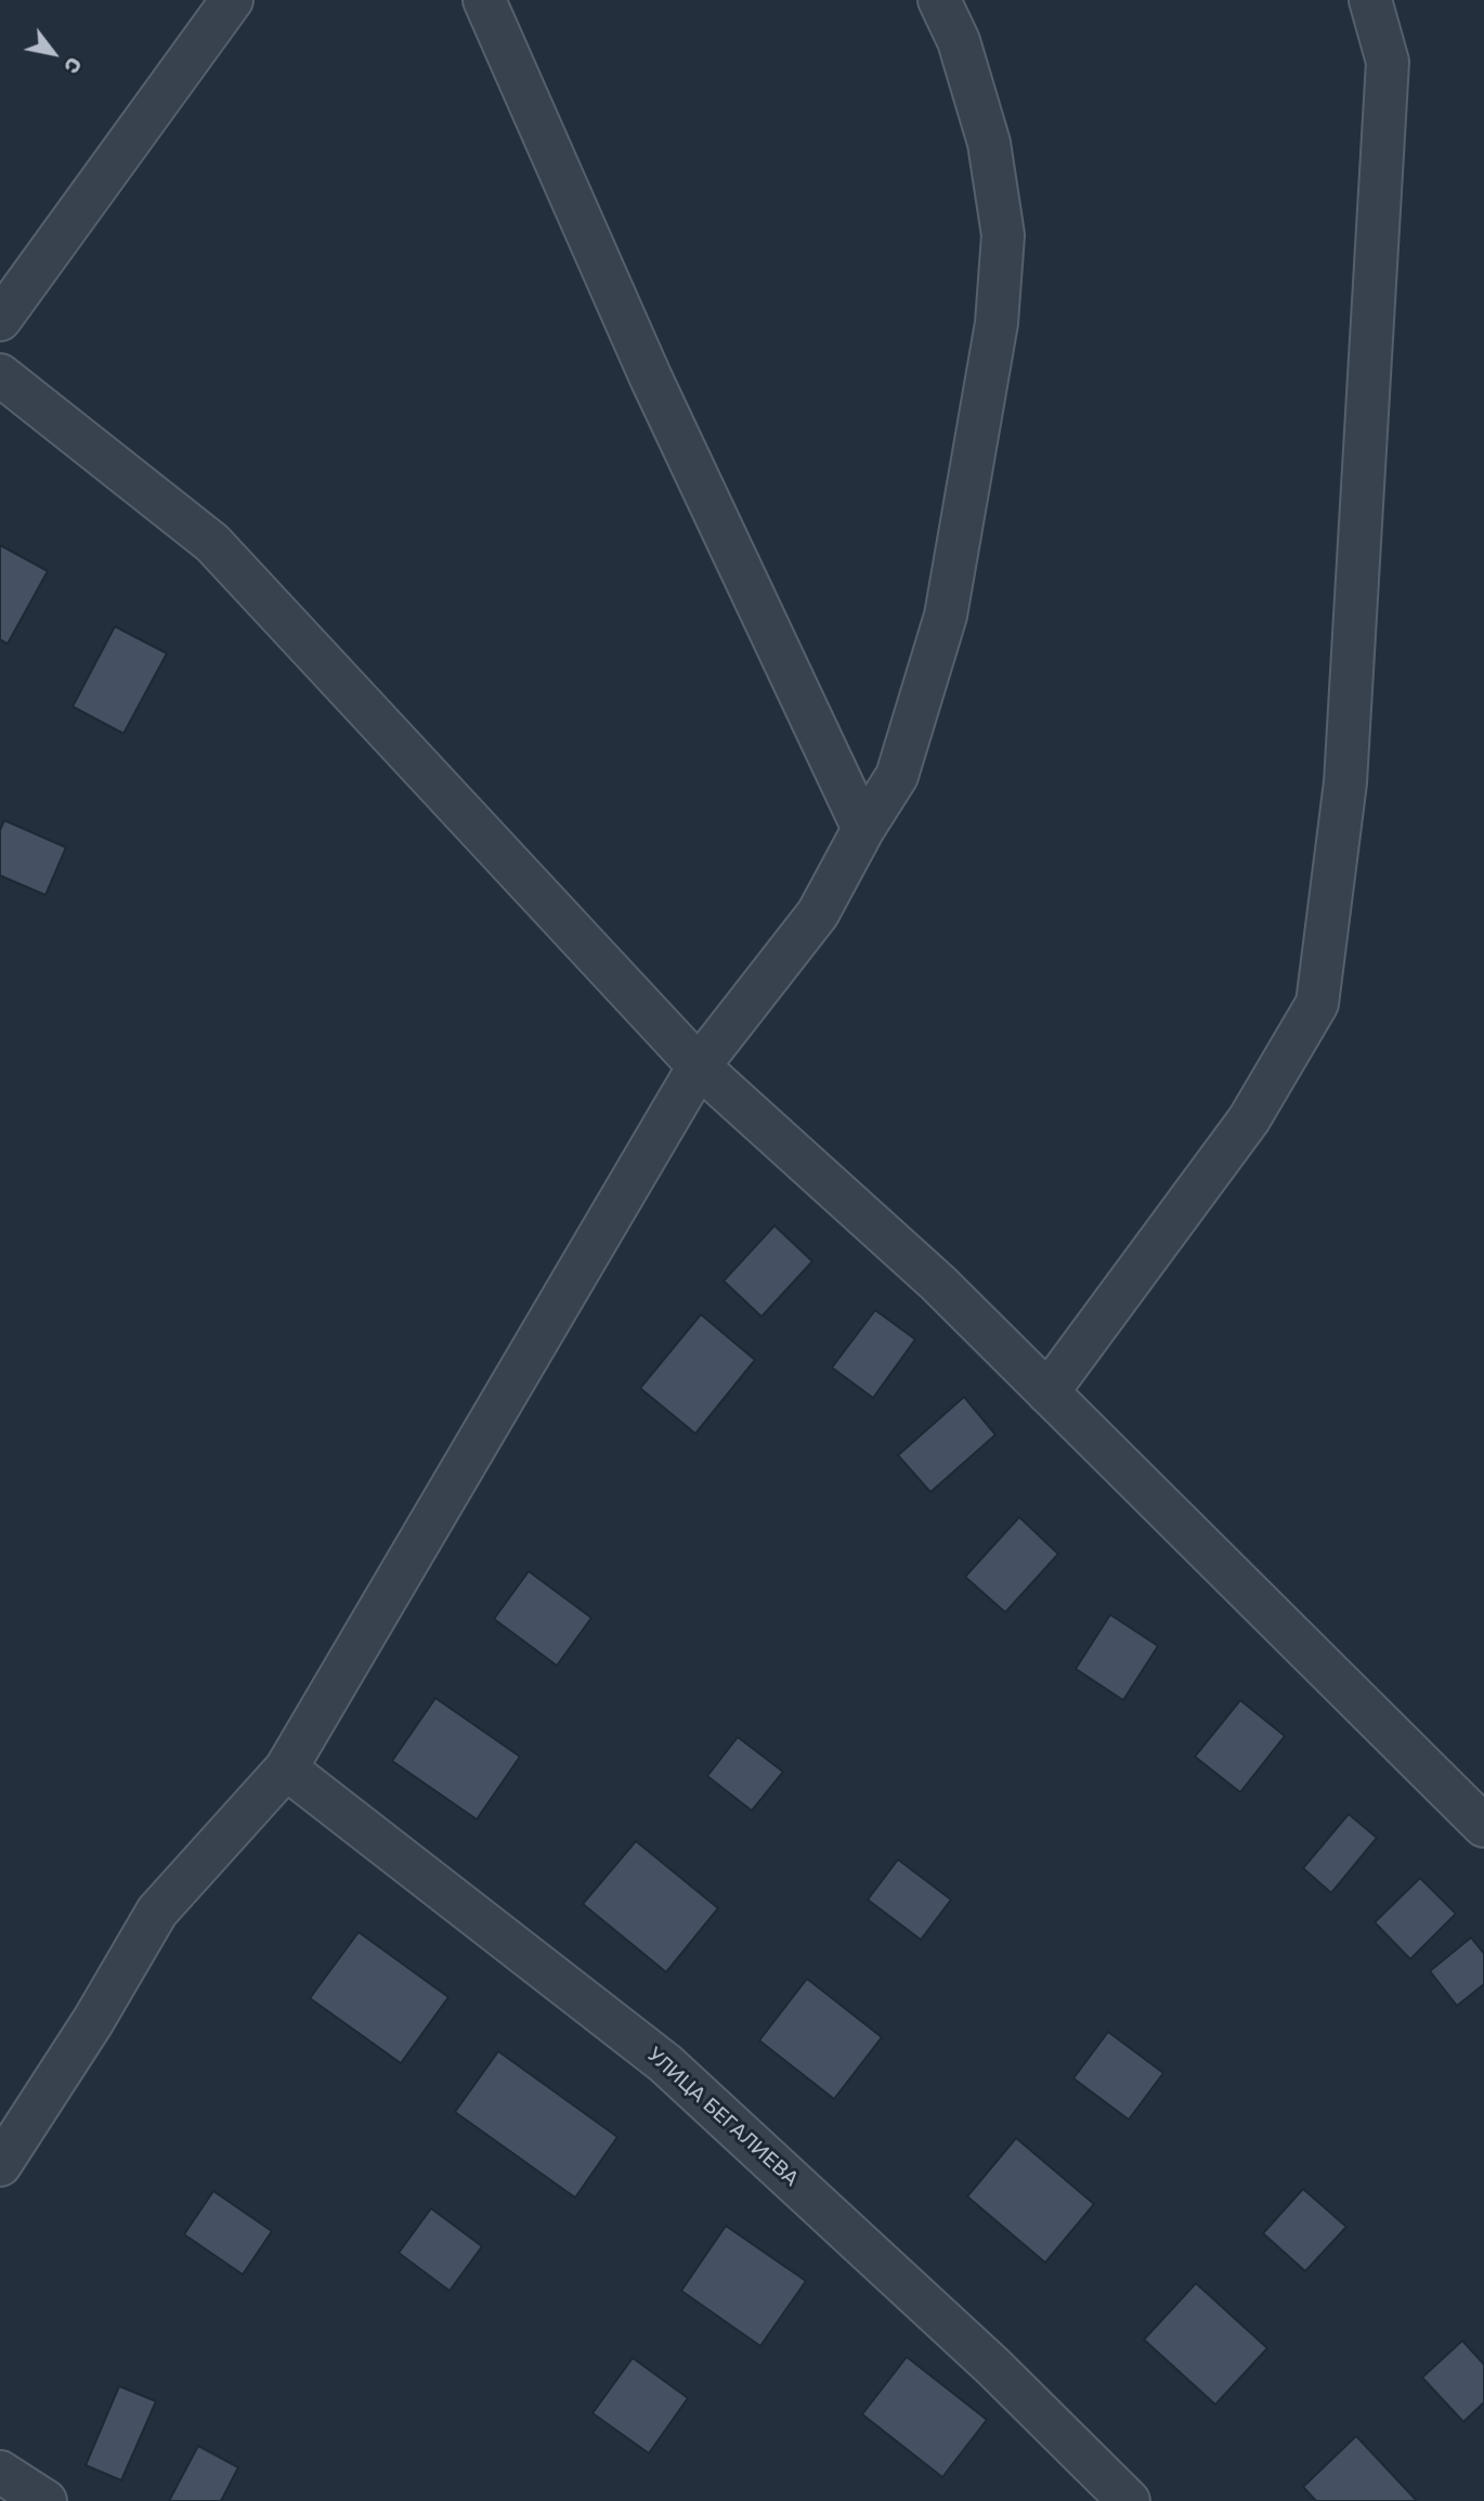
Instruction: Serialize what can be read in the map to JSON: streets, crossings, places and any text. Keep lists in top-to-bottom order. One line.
{"streets":{"street":["УЛИЦА БЕГАЛИЕВА"]},"north":"bottom right"}
